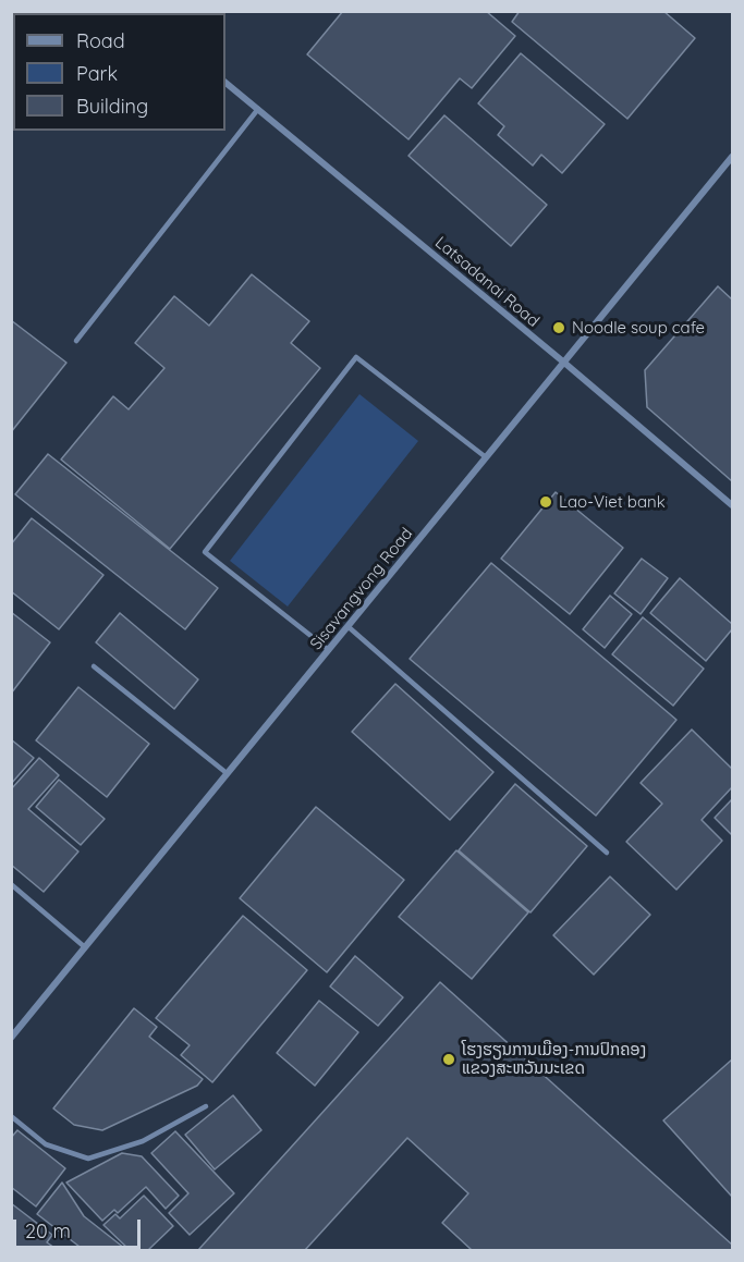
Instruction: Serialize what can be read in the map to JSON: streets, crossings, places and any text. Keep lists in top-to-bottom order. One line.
{"streets":{"street":["Latsadanai Road","Sisavangvong Road"]},"crossings":[["Latsadanai Road","Sisavangvong Road"]],"places":["Noodle soup cafe","Lao-Viet bank","ໂຮງຮຽນການເມືອງ-ການປົກຄອງ ແຂວງສະຫວັນນະເຂດ"],"legend":["Road","Park","Building"],"scale_bar":"20 m"}
